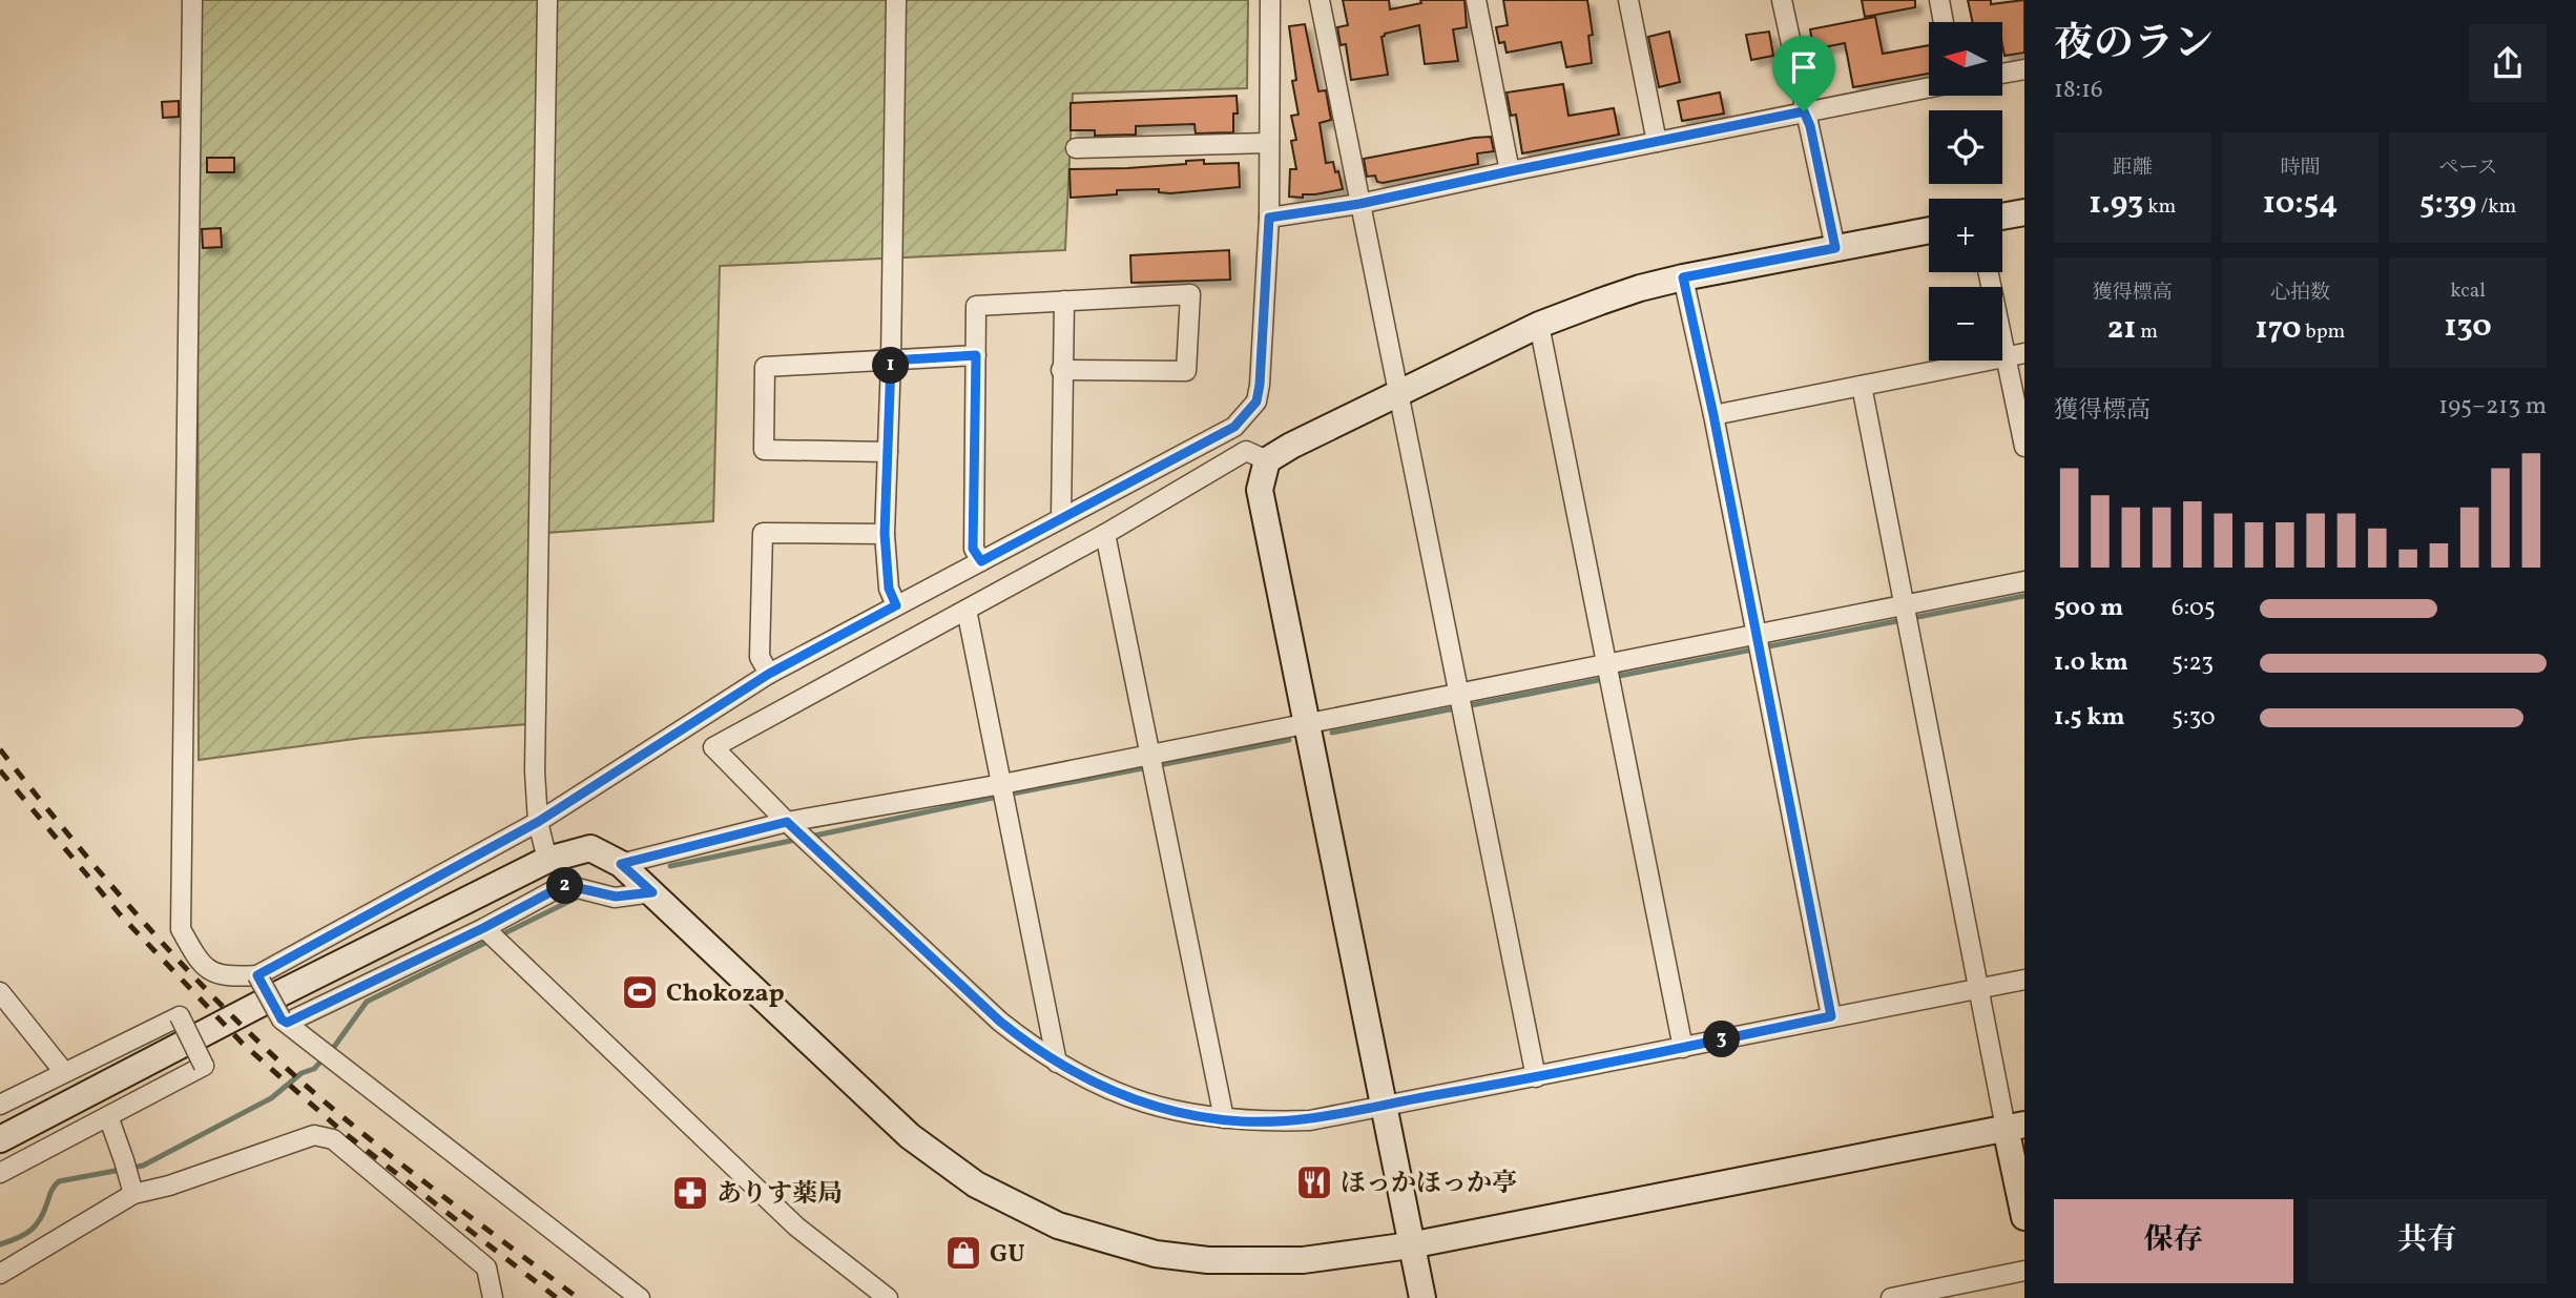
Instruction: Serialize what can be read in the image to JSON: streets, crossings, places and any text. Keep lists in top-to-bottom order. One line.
{"places":{"sports":["Chokozap"],"restaurant":["ほっかほっか亭"],"pharmacy":["ありす薬局"],"shop":["GU"]},"north":"left","page":{"heading":["夜のラン","18:16"],"map_buttons":["+","−"],"stats":[["距離","1.93 km"],["時間","10:54"],["ペース","5:39 /km"],["獲得標高","21 m"],["心拍数","170 bpm"],["kcal","130"]],"pins":["1","2","3"],"chart":["獲得標高","195–213 m"],"list":[{"name":"500 m","note":"6:05"},{"name":"1.0 km","note":"5:23"},{"name":"1.5 km","note":"5:30"}],"buttons":["保存","共有"]}}
